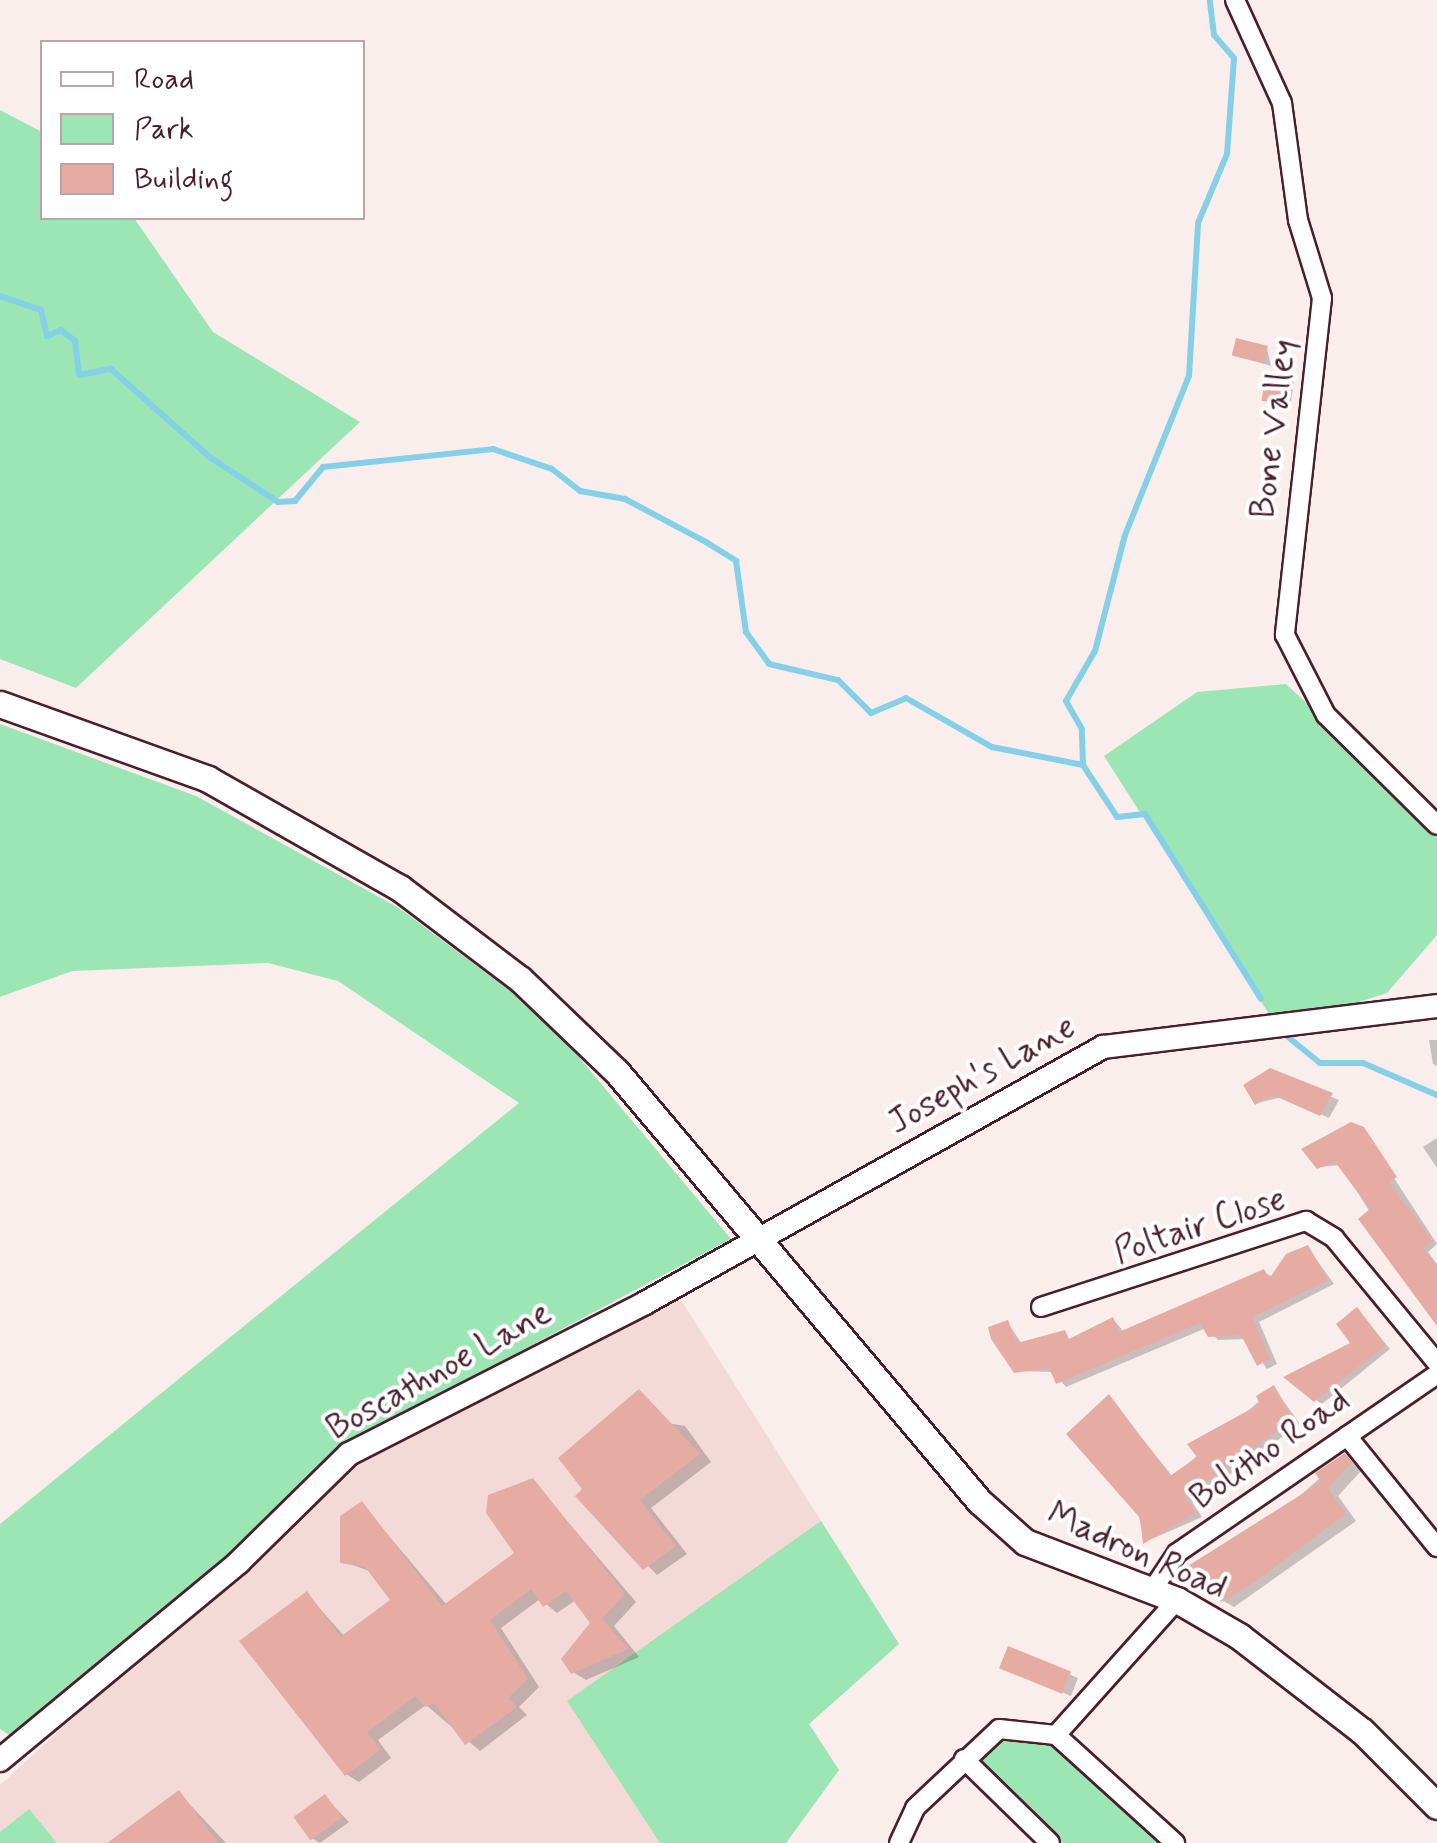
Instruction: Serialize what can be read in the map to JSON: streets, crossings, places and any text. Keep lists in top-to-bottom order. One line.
{"streets":{"main road":["Madron Road"],"street":["Bone Valley","Joseph's Lane","Poltair Close","Boscathnoe Lane","Bolitho Road"]},"crossings":[["Joseph's Lane","Boscathnoe Lane"],["Joseph's Lane","Madron Road"],["Boscathnoe Lane","Madron Road"],["Bolitho Road","Madron Road"]],"legend":["Road","Park","Building"]}
